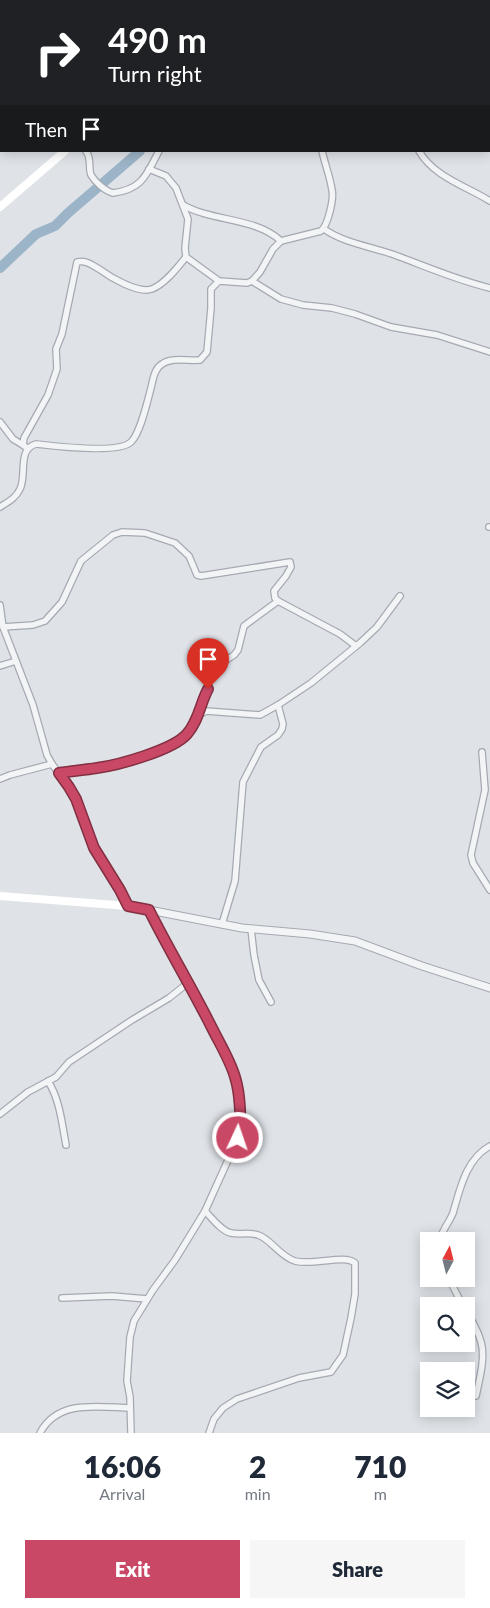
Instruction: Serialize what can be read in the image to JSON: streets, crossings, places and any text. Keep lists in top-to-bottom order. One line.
{"north":"top","page":{"turn":["490 m","Turn right"],"then":"Then","eta":["16:06","Arrival","2","min","710","m"],"buttons":["Exit","Share"]}}
